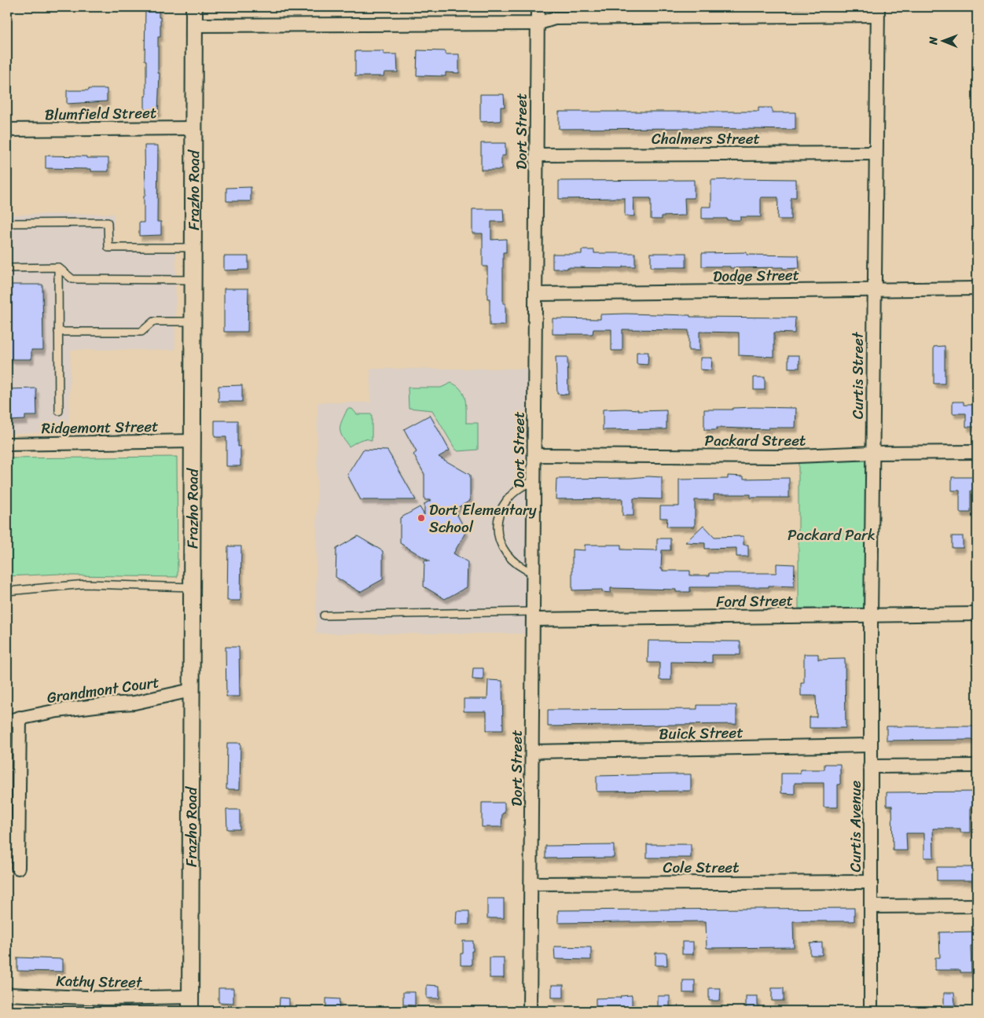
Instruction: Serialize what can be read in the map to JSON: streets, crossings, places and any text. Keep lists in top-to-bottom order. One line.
{"streets":{"street":["Blumfield Street","Dort Street","Chalmers Street","Frazho Road","Dodge Street","Curtis Street","Ridgemont Street","Packard Street","Ford Street","Grandmont Court","Buick Street","Curtis Avenue","Cole Street","Kathy Street"]},"crossings":[["Blumfield Street","Frazho Road"],["Dort Street","Chalmers Street"],["Dort Street","Dodge Street"],["Dort Street","Packard Street"],["Dort Street","Ford Street"],["Dort Street","Buick Street"],["Dort Street","Cole Street"],["Chalmers Street","Curtis Street"],["Frazho Road","Ridgemont Street"],["Frazho Road","Grandmont Court"],["Frazho Road","Kathy Street"],["Dodge Street","Curtis Street"],["Curtis Street","Packard Street"],["Curtis Street","Ford Street"],["Curtis Street","Buick Street"],["Curtis Street","Curtis Avenue"],["Buick Street","Curtis Avenue"],["Curtis Avenue","Cole Street"]],"parks":["Packard Park"],"places":["Dort Elementary School"],"north":"left"}
